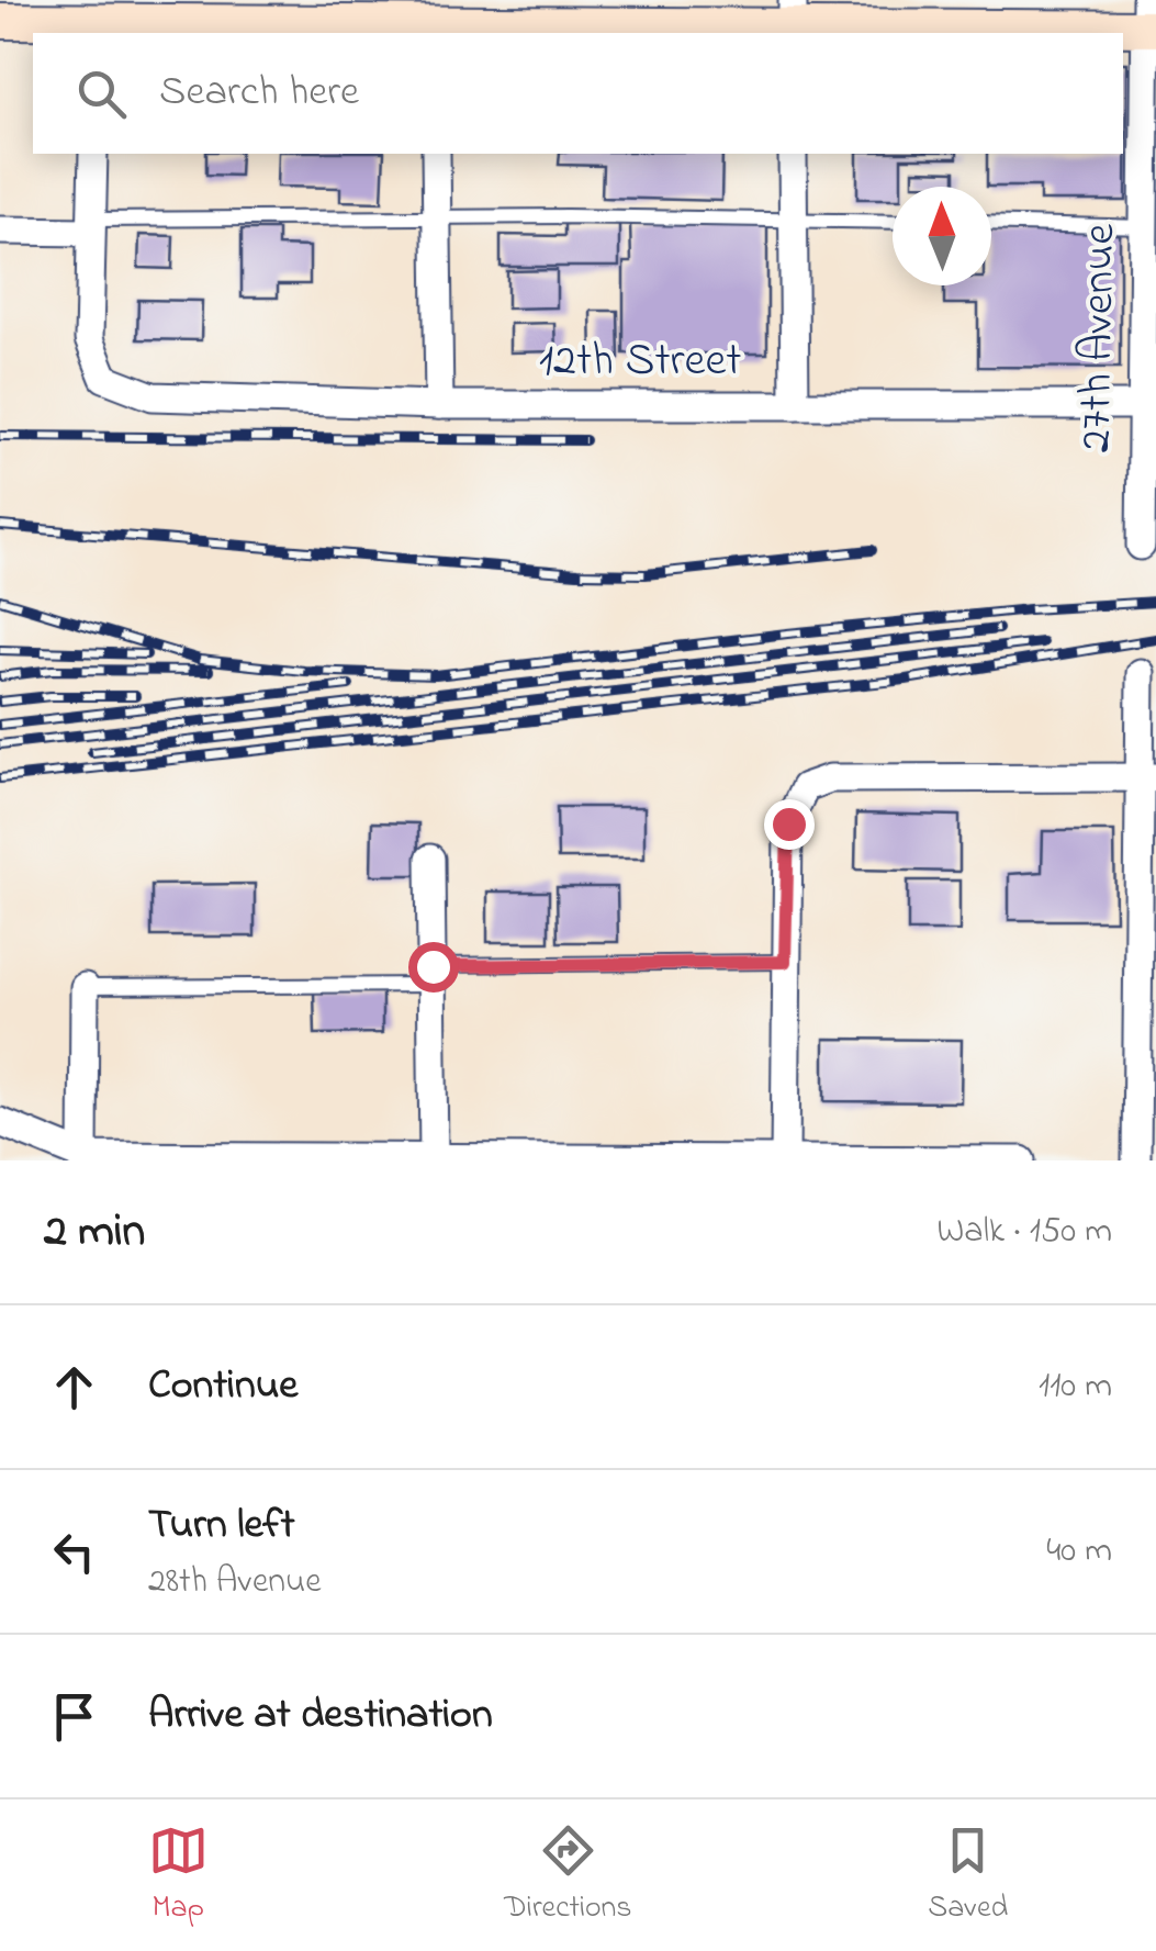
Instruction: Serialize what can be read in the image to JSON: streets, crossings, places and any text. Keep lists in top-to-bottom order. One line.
{"streets":{"street":["27th Avenue","12th Street"]},"crossings":[["27th Avenue","12th Street"]],"north":"top","page":{"search":"Search here","heading":["2 min","Walk · 150 m"],"list":[["Continue","110 m"],["Turn left","28th Avenue","40 m"],"Arrive at destination"],"nav":["Map","Directions","Saved"]}}
